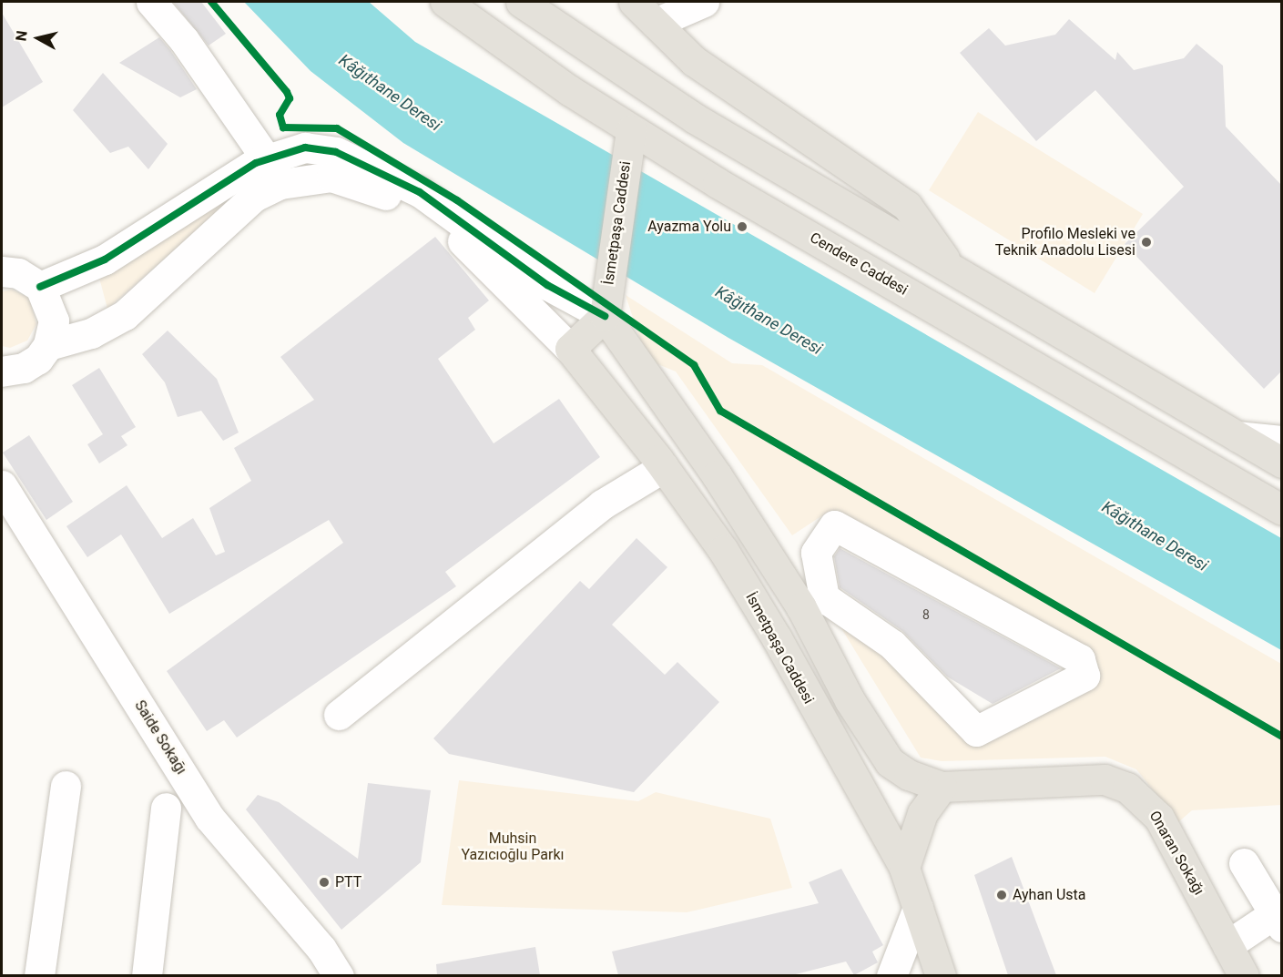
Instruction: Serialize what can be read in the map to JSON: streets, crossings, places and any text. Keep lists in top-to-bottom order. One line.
{"streets":{"main road":["İsmetpaşa Caddesi","Cendere Caddesi","Onaran Sokağı"],"street":["Saide Sokağı"]},"crossings":[["İsmetpaşa Caddesi","Cendere Caddesi"]],"water":["Kâğıthane Deresi"],"parks":["Muhsin Yazıcıoğlu Parkı"],"places":["Ayazma Yolu","Profilo Mesleki ve Teknik Anadolu Lisesi","PTT","Ayhan Usta"],"house_numbers":["8"],"north":"left"}
